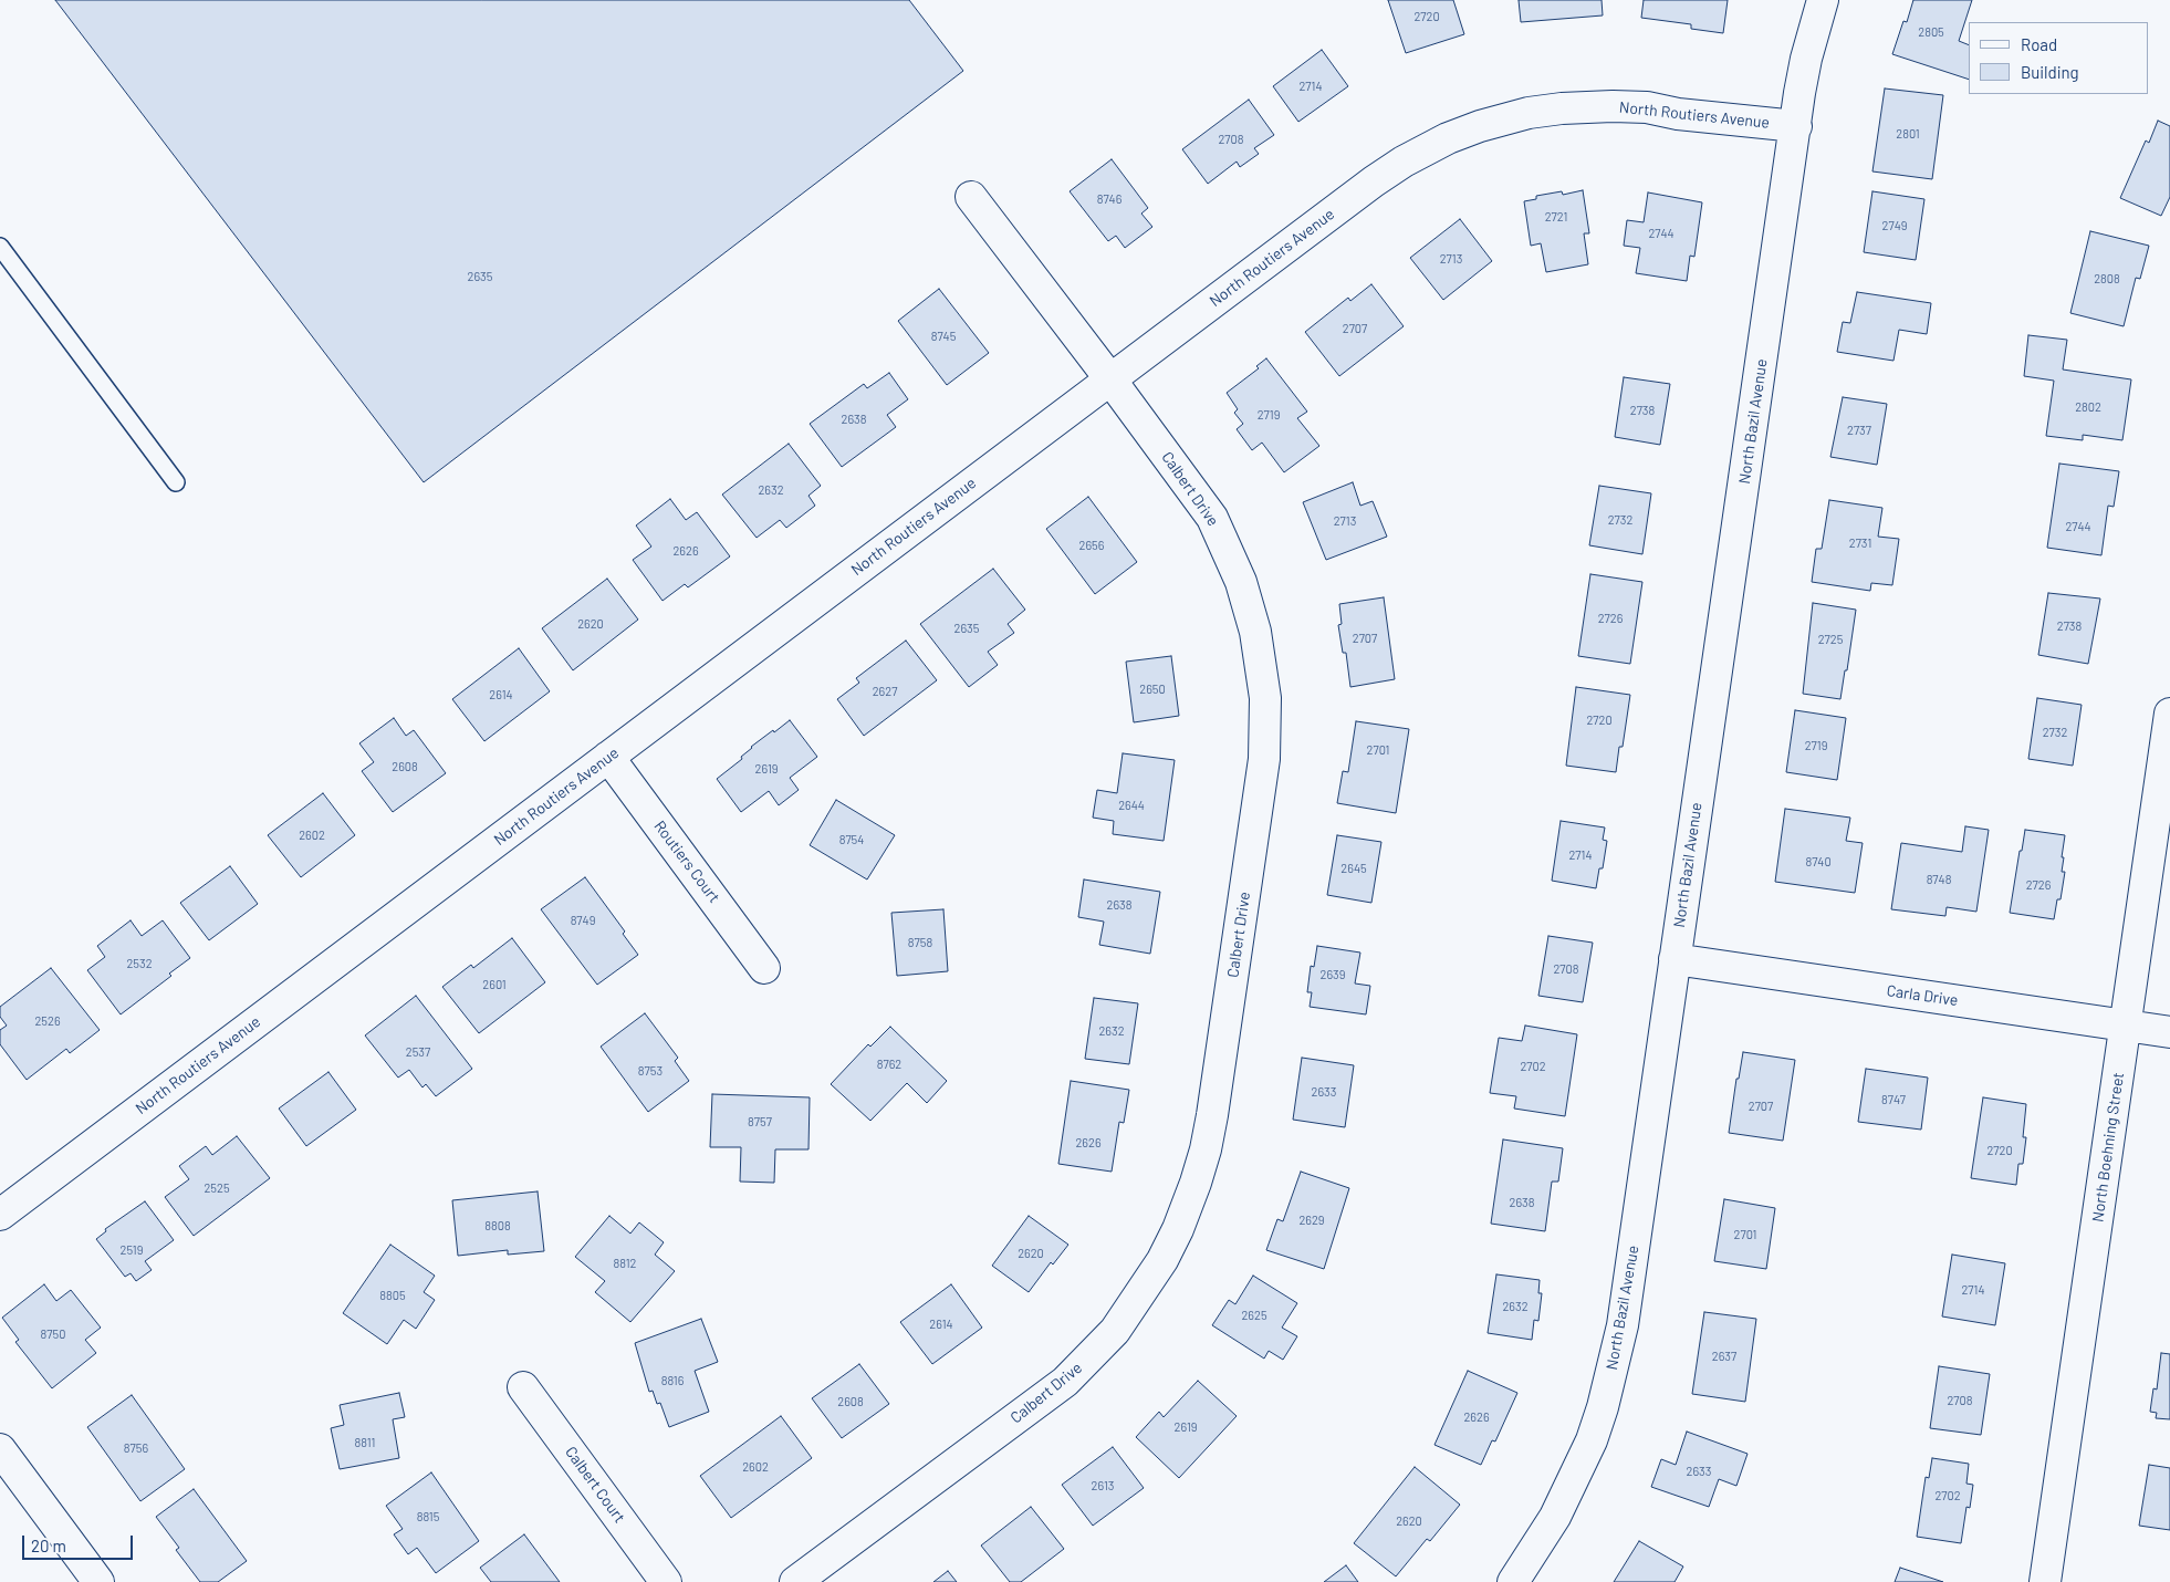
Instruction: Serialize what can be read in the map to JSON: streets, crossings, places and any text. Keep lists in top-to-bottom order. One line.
{"streets":{"street":["North Routiers Avenue","North Bazil Avenue","Calbert Drive","Routiers Court","Carla Drive","North Boehning Street","Calbert Court"]},"crossings":[["North Routiers Avenue","North Bazil Avenue"],["North Routiers Avenue","Calbert Drive"],["North Routiers Avenue","Routiers Court"],["North Bazil Avenue","Carla Drive"],["Carla Drive","North Boehning Street"]],"house_numbers":["2720","2805","2714","2801","2708","8746","2721","2749","2744","2713","2635","2808","2707","8745","2802","2738","2719","2638","2737","2632","2732","2713","2744","2731","2656","2626","2726","2620","2738","2635","2707","2725","2650","2627","2614","2720","2732","2719","2701","2608","2619","2644","2602","8754","2714","8740","2645","8748","2726","2638","8749","8758","2532","2708","2639","2601","2526","2632","2537","8762","2702","8753","2633","8747","2707","8757","2626","2720","2525","2638","2629","8808","2701","2519","2620","8812","2714","8805","2632","2625","2614","8750","2637","8816","2708","2608","2626","2619","8811","8756","2602","2633","2613","2702","8815","2620"],"legend":["Road","Building"],"scale_bar":"20 m"}
